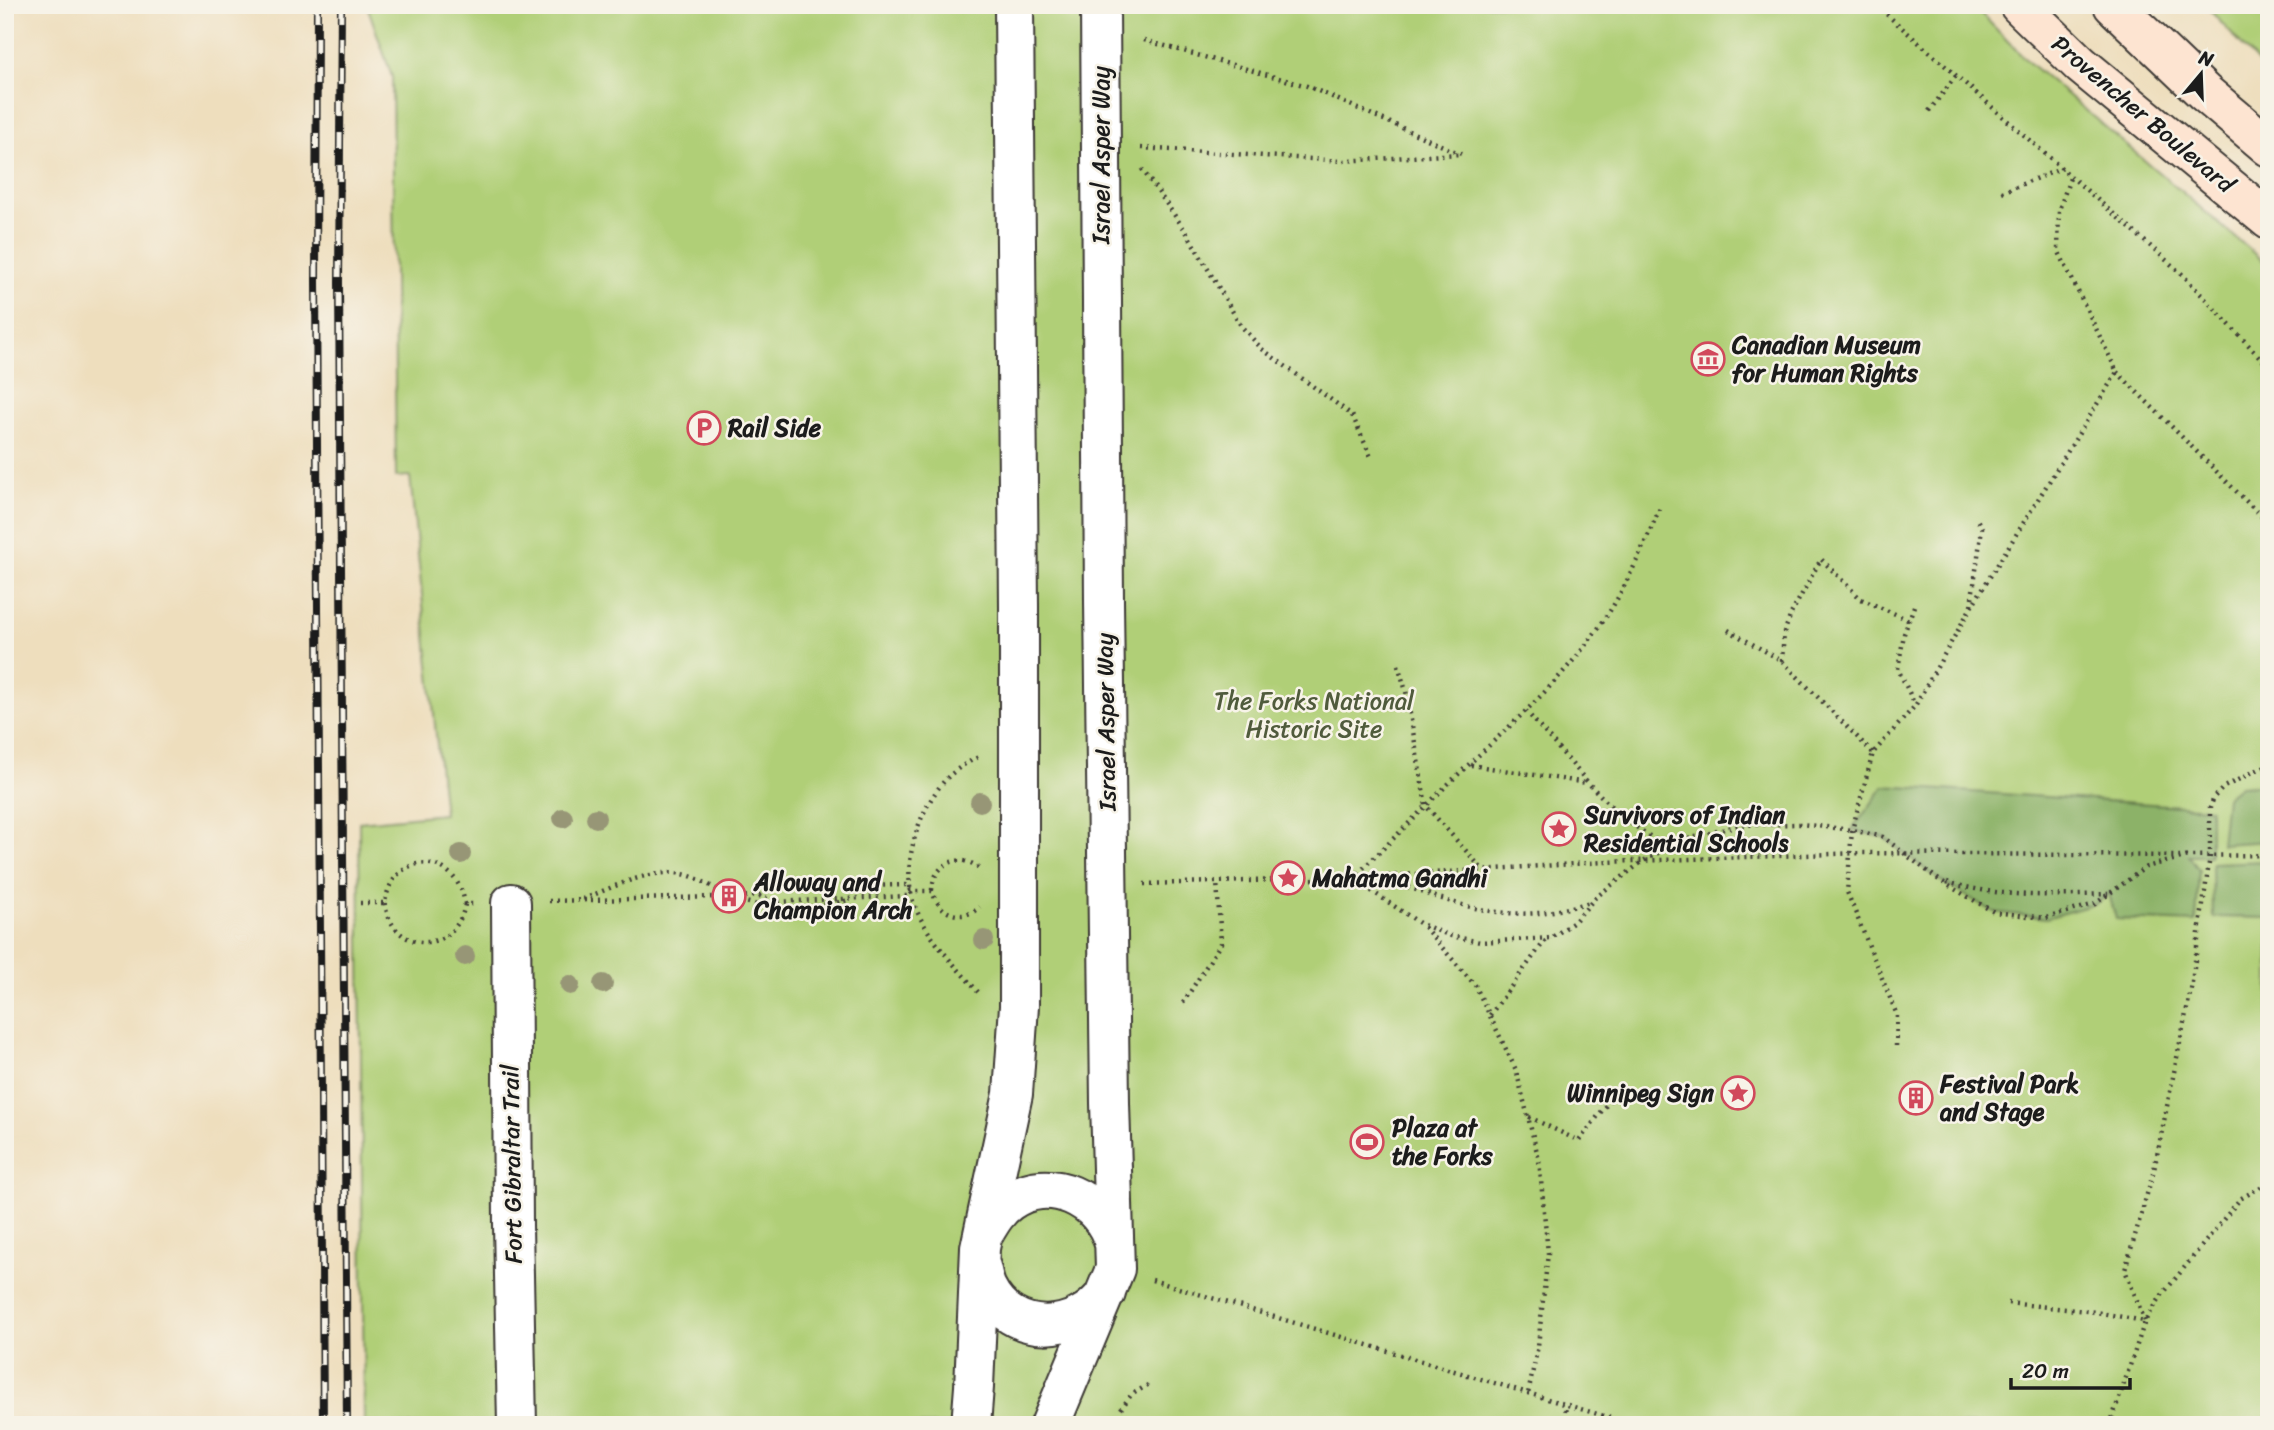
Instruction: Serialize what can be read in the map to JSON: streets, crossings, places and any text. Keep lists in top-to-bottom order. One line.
{"streets":{"main road":["Provencher Boulevard"],"street":["Israel Asper Way","Fort Gibraltar Trail"]},"parks":["The Forks National Historic Site"],"places":{"museum":["Canadian Museum for Human Rights"],"parking":["Rail Side"],"place":["Survivors of Indian Residential Schools","Mahatma Gandhi","Winnipeg Sign"],"building":["Alloway and Champion Arch","Festival Park and Stage"],"sports":["Plaza at the Forks"]},"scale_bar":"20 m","north":"top"}
